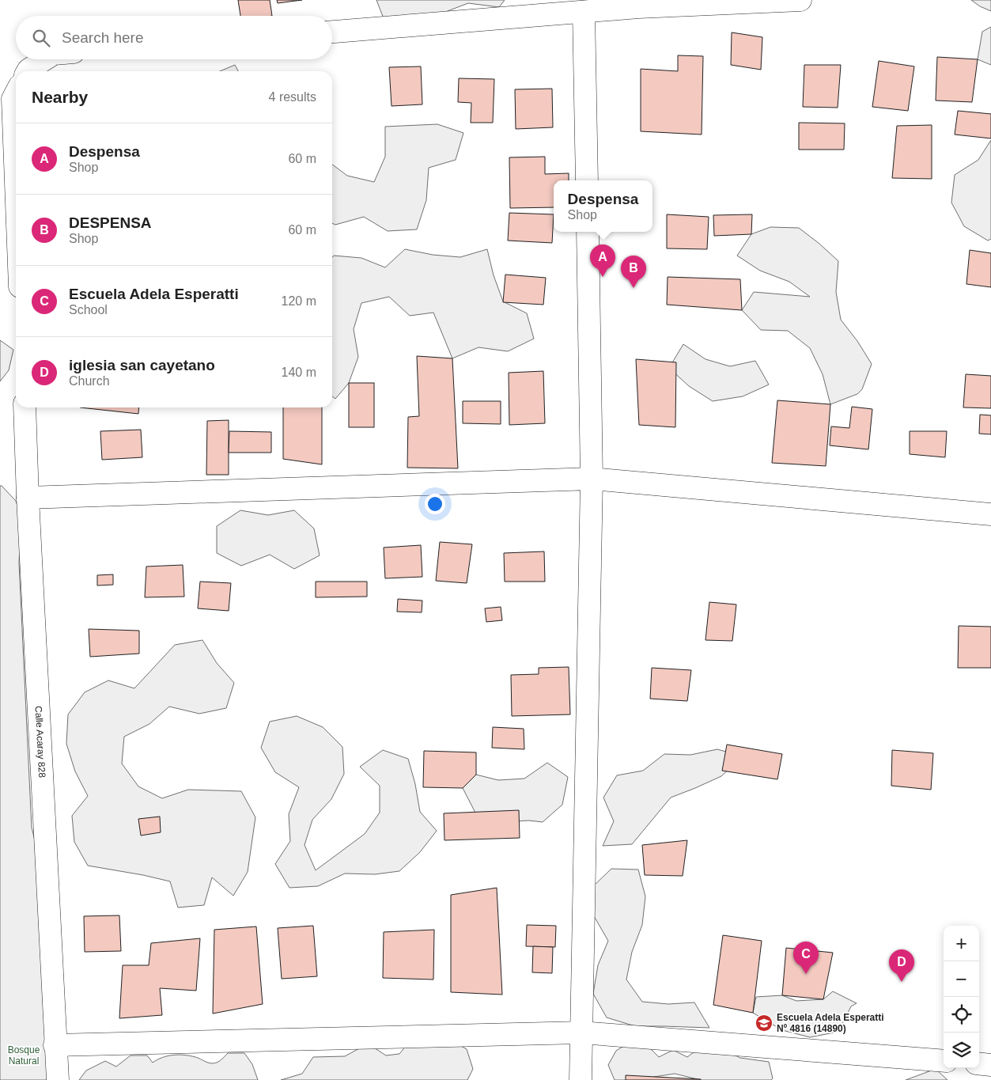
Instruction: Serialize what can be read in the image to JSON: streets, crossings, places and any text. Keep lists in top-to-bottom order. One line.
{"streets":{"street":["Calle Acaray 828"]},"parks":["Bosque Natural"],"places":{"school or university":["Escuela Adela Esperatti Nº 4816 (14890)"]},"page":{"search":"Search here","heading":["Nearby","4 results"],"list":[{"mark":"A","name":"Despensa","note":"Shop","value":"60 m"},{"mark":"B","name":"DESPENSA","note":"Shop","value":"60 m"},{"mark":"C","name":"Escuela Adela Esperatti","note":"School","value":"120 m"},{"mark":"D","name":"iglesia san cayetano","note":"Church","value":"140 m"}],"popup":["Despensa","Shop"],"pins":["A","B","C","D"],"map_buttons":["+","−"]}}
